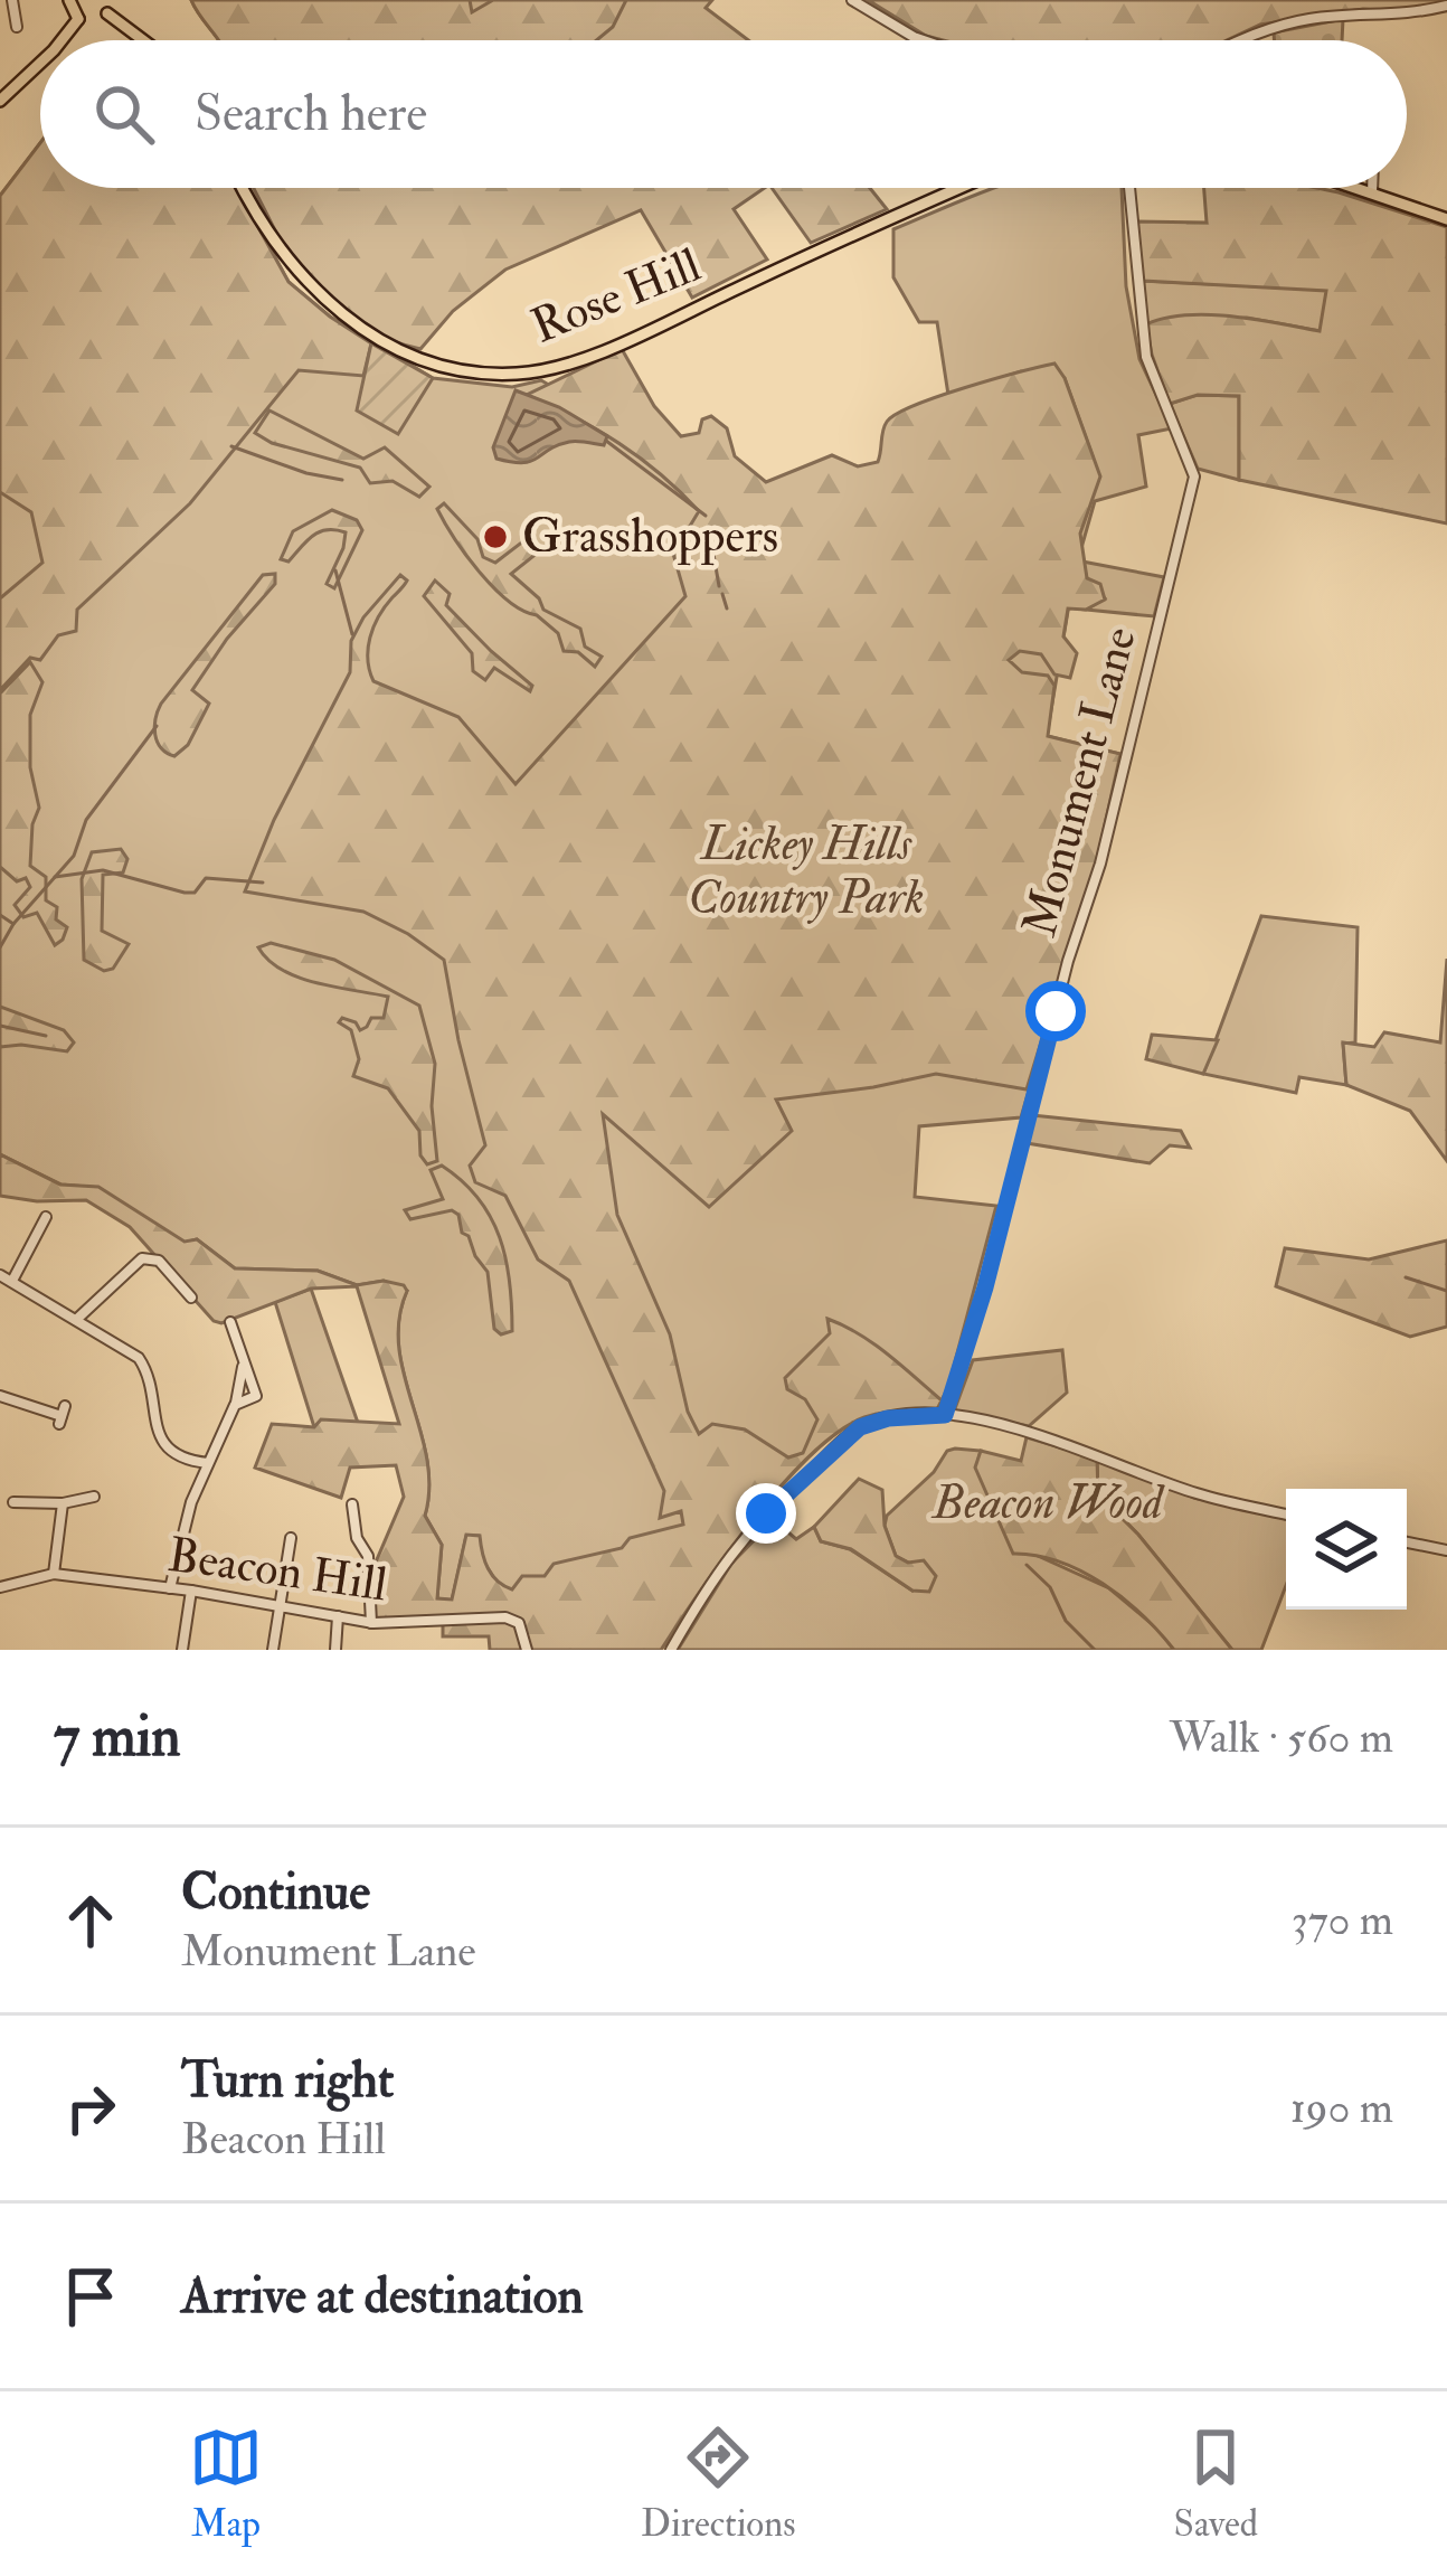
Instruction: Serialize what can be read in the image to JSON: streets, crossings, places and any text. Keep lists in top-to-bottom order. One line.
{"streets":{"main road":["Rose Hill"],"street":["Monument Lane","Beacon Hill"]},"parks":["Lickey Hills Country Park","Beacon Wood"],"places":["Grasshoppers"],"page":{"search":"Search here","heading":["7 min","Walk · 560 m"],"list":[["Continue","Monument Lane","370 m"],["Turn right","Beacon Hill","190 m"],"Arrive at destination"],"nav":["Map","Directions","Saved"]}}
